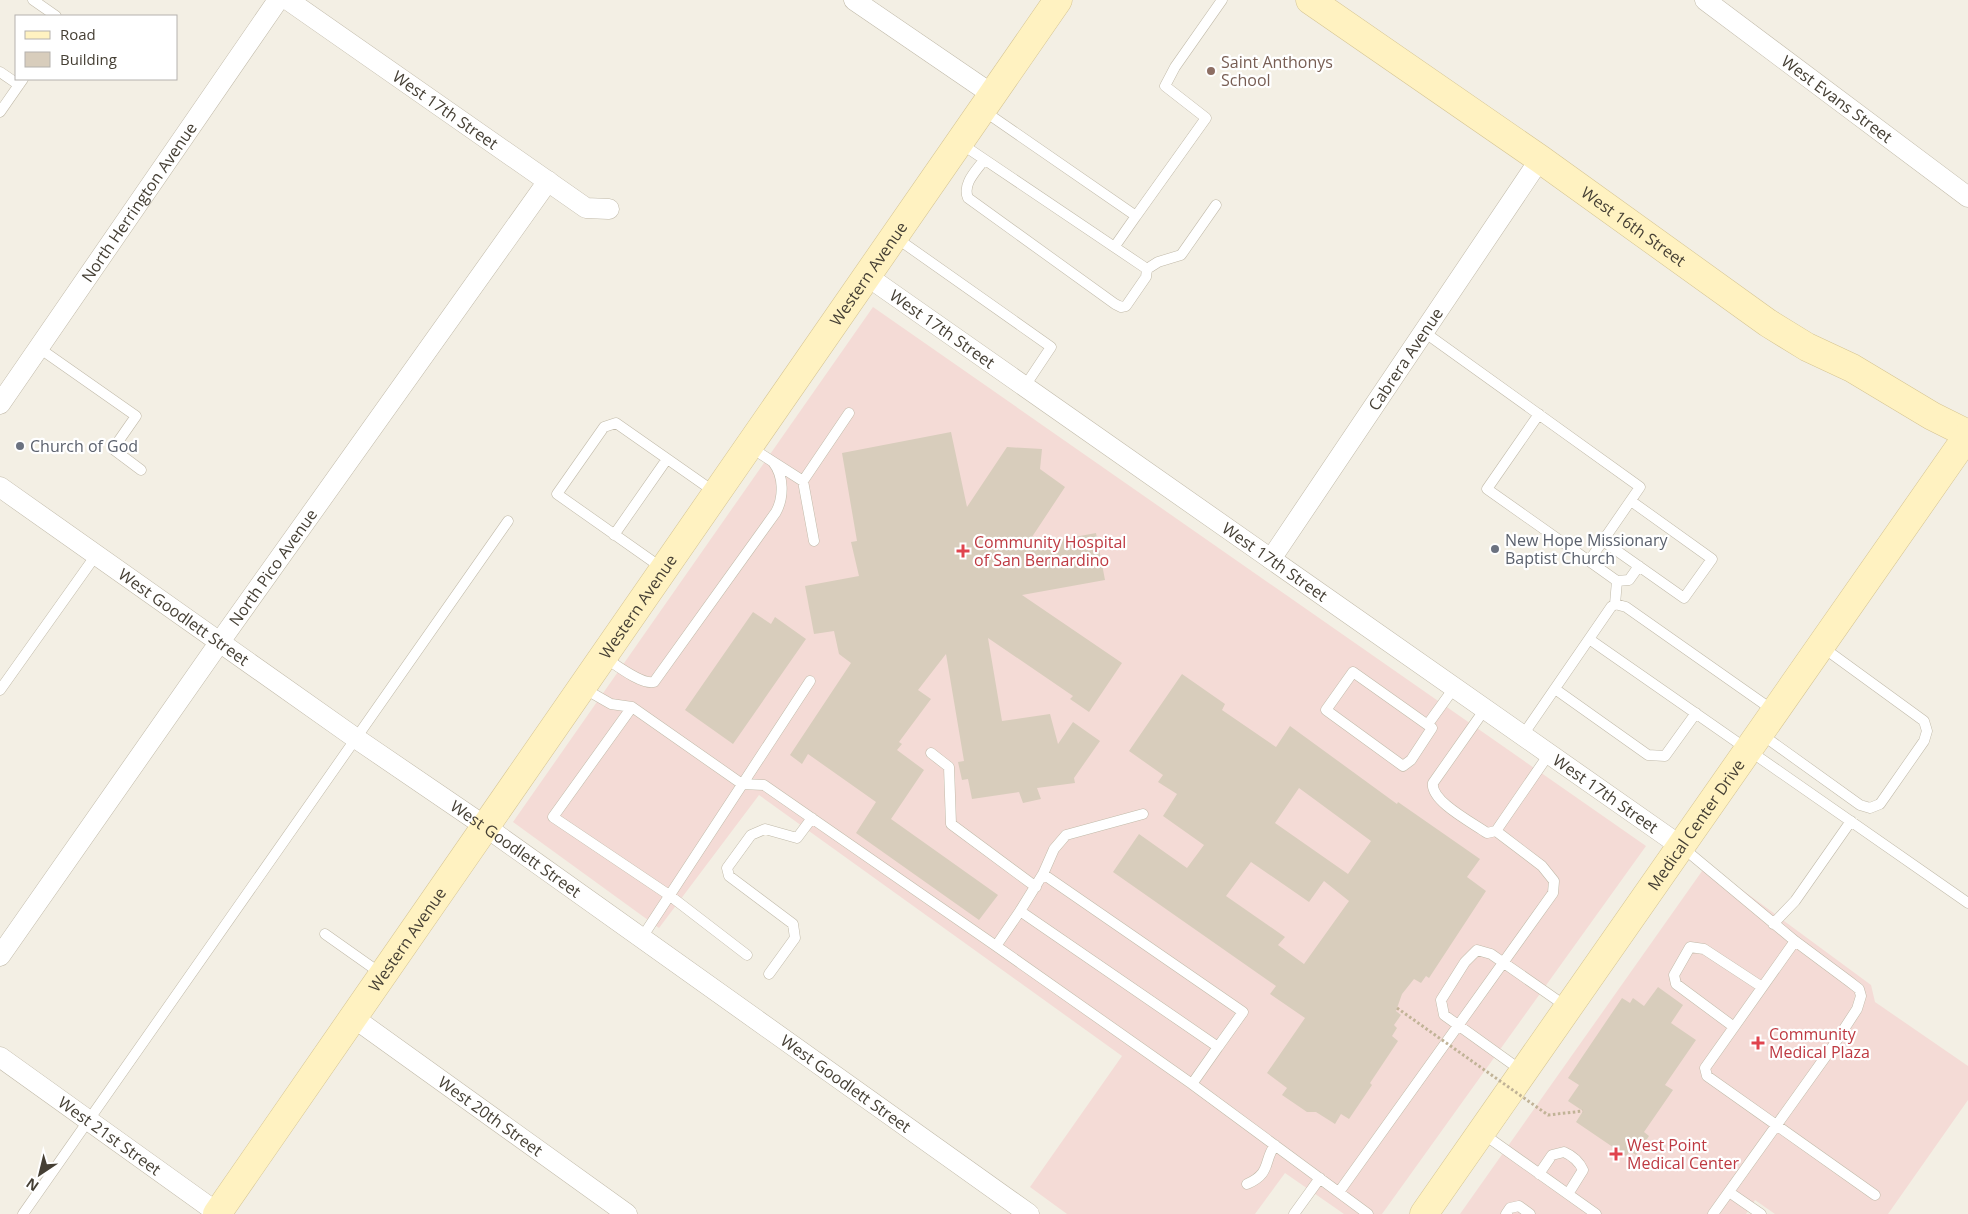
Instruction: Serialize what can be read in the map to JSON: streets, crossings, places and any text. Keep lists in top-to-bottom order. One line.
{"streets":{"street":["West Evans Street","West 17th Street","North Herrington Avenue","West 16th Street","Western Avenue","Cabrera Avenue","North Pico Avenue","West Goodlett Street","Medical Center Drive","West 20th Street","West 21st Street"]},"crossings":[["West 17th Street","Western Avenue"],["West 17th Street","Cabrera Avenue"],["West 17th Street","North Pico Avenue"],["West 17th Street","Medical Center Drive"],["West 16th Street","Cabrera Avenue"],["West 16th Street","Medical Center Drive"],["Western Avenue","West Goodlett Street"],["Western Avenue","West 20th Street"],["Western Avenue","West 21st Street"],["North Pico Avenue","West Goodlett Street"]],"places":{"other":["Saint Anthonys School","Church of God","New Hope Missionary Baptist Church"],"health":["Community Hospital of San Bernardino","Community Medical Plaza","West Point Medical Center"]},"legend":["Road","Building"],"north":"bottom left"}
